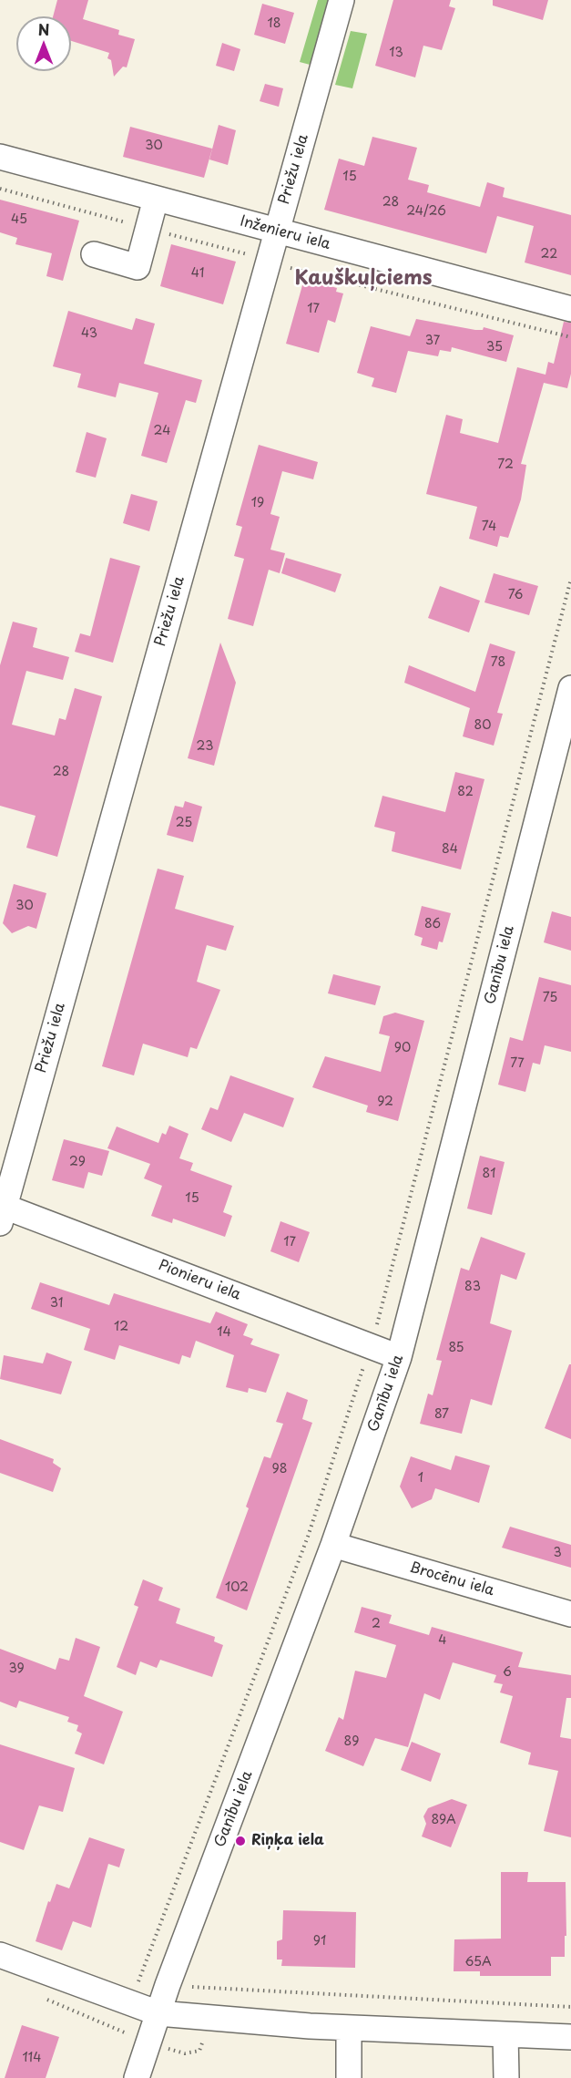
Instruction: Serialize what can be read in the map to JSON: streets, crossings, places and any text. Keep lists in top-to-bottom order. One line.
{"streets":{"street":["Priežu iela","Inženieru iela","Ganību iela","Pionieru iela","Brocēnu iela"]},"crossings":[["Priežu iela","Inženieru iela"],["Priežu iela","Pionieru iela"],["Ganību iela","Pionieru iela"],["Ganību iela","Brocēnu iela"]],"districts":["Kauškuļciems"],"places":["Riņķa iela"],"house_numbers":["18","13","30","15","28","24/26","45","22","41","17","43","37","35","24","72","19","74","76","78","80","23","28","82","25","84","30","86","75","90","77","92","29","81","15","17","83","31","12","14","85","87","98","1","3","102","2","4","39","6","89","89A","91","65A","114"],"north":"top"}
